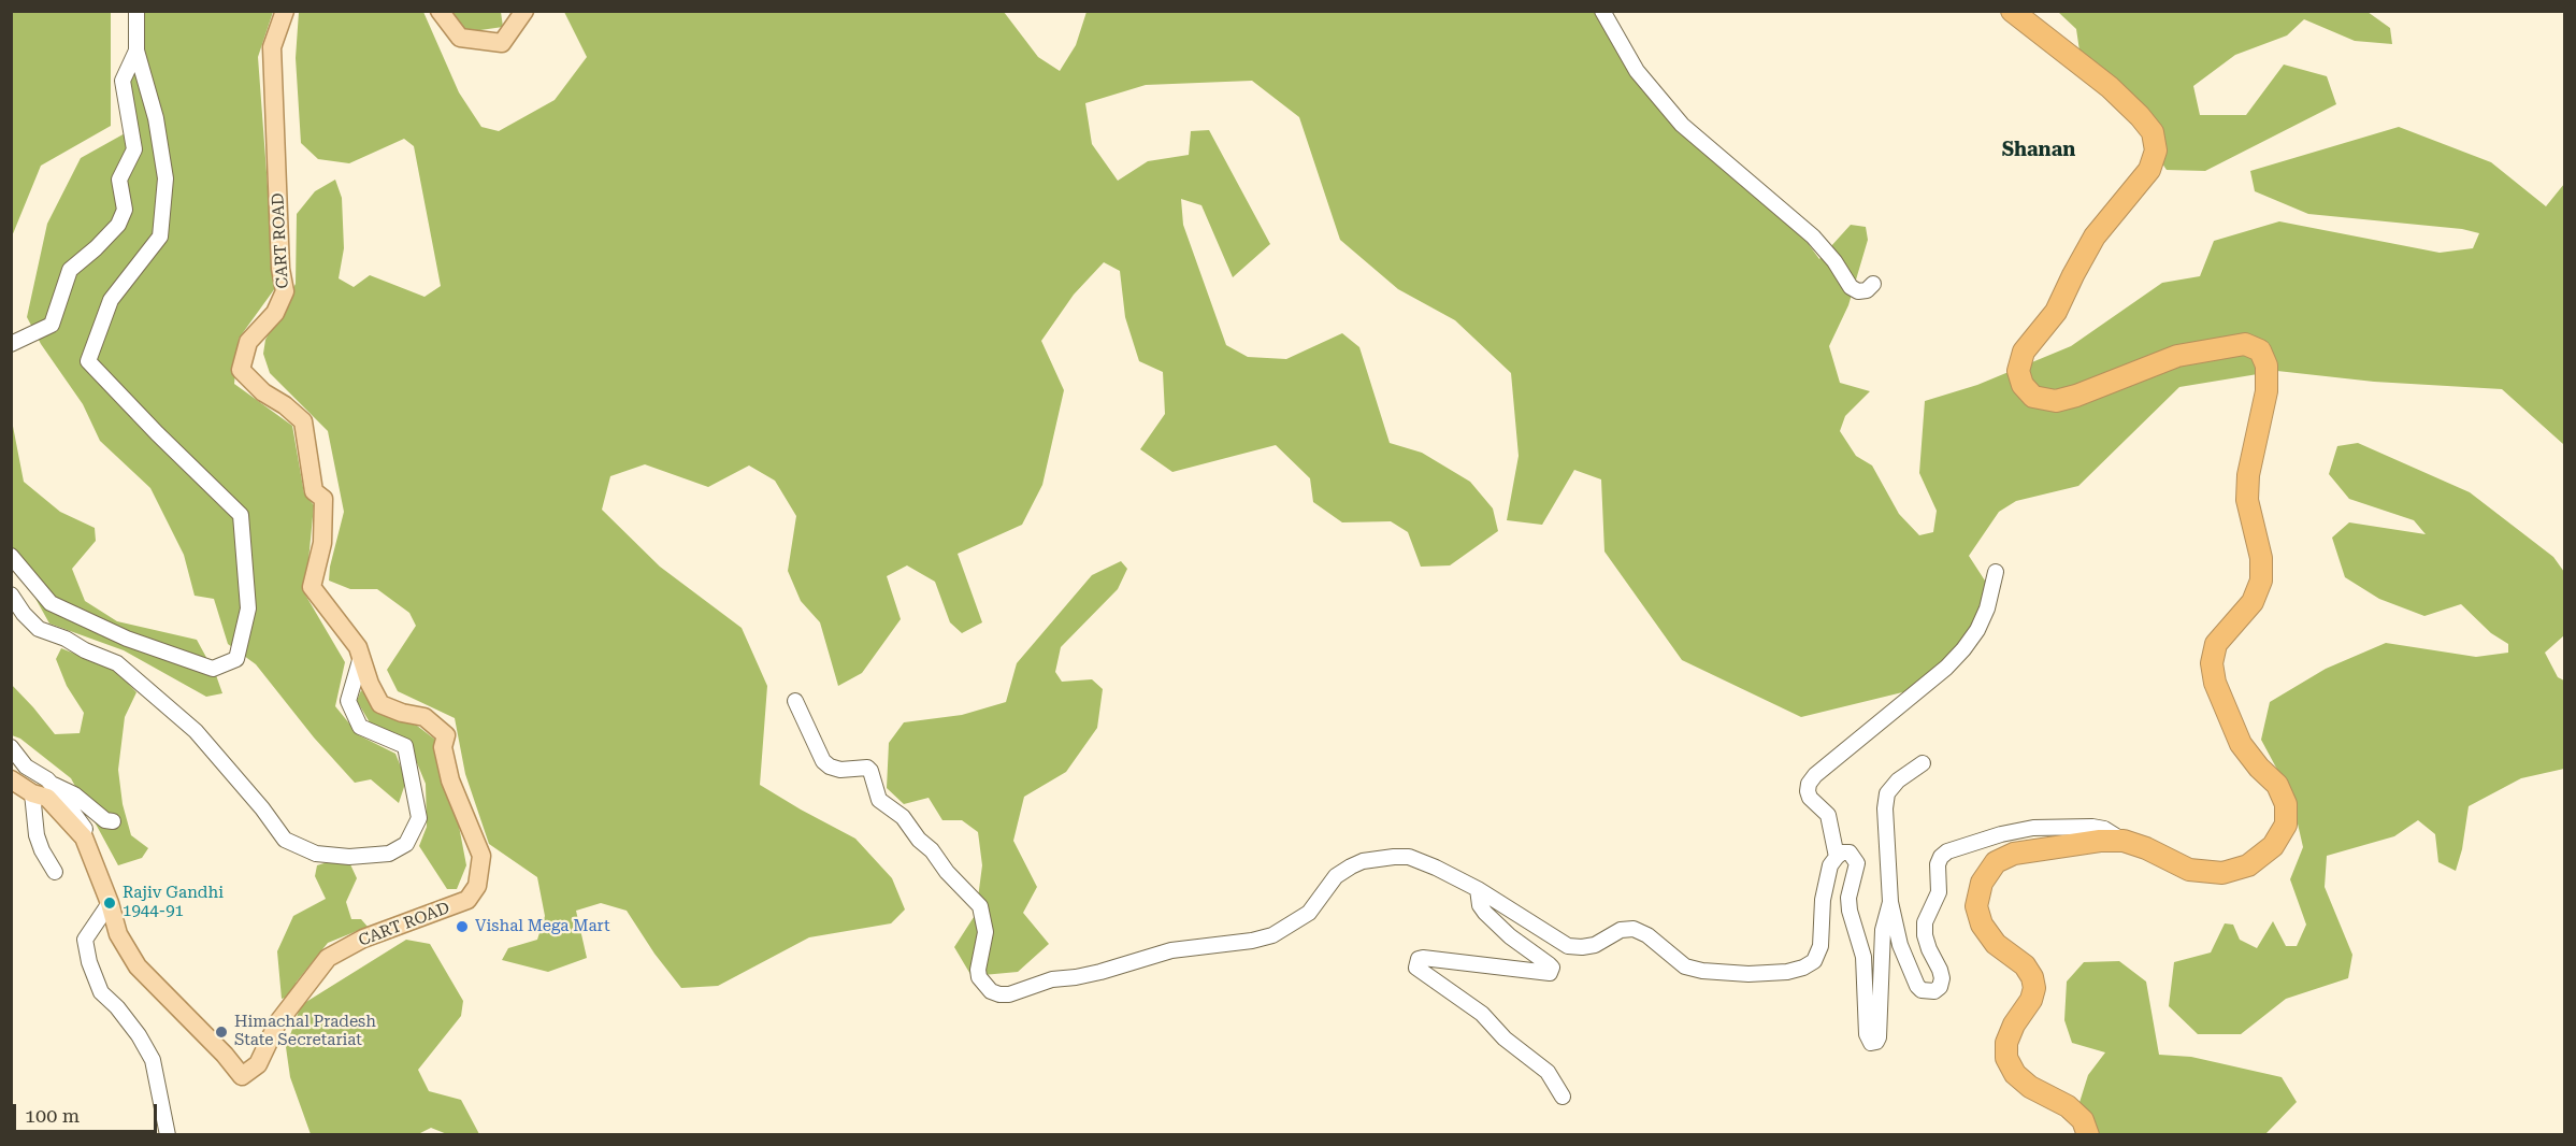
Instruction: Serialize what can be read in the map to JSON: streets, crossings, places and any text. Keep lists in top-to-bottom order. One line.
{"streets":{"main road":["CART ROAD"]},"districts":["Shanan"],"places":["Rajiv Gandhi 1944-91","Vishal Mega Mart","Himachal Pradesh State Secretariat"],"scale_bar":"100 m"}
